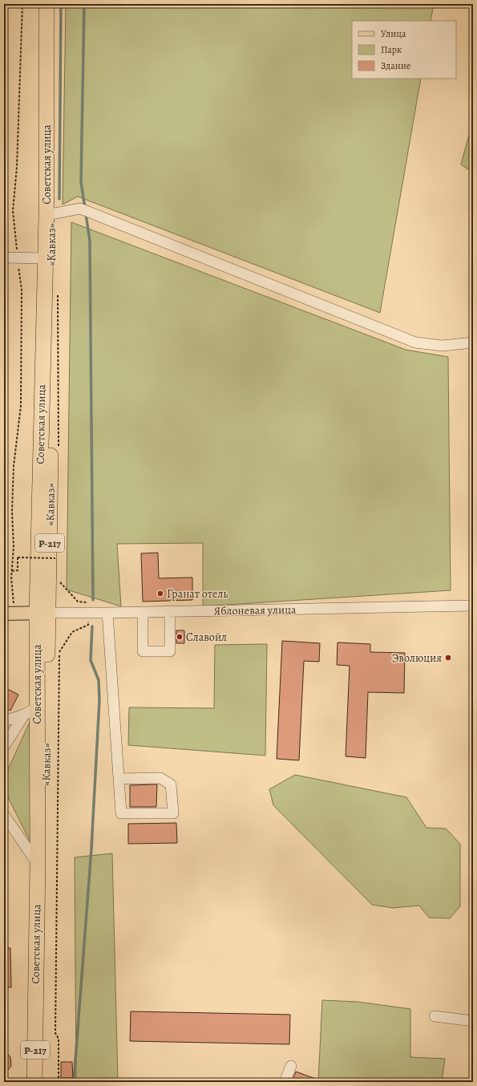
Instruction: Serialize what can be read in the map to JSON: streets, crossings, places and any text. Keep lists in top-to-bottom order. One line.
{"streets":{"highway":["Советская улица","«Кавказ»","Р-217"],"street":["Яблоневая улица"]},"crossings":[["Советская улица","«Кавказ»"],["Советская улица","Р-217"],["Советская улица","Яблоневая улица"],["«Кавказ»","Яблоневая улица"]],"places":["Гранат отель","Славойл","Эволюция"],"legend":["Улица","Парк","Здание"]}
